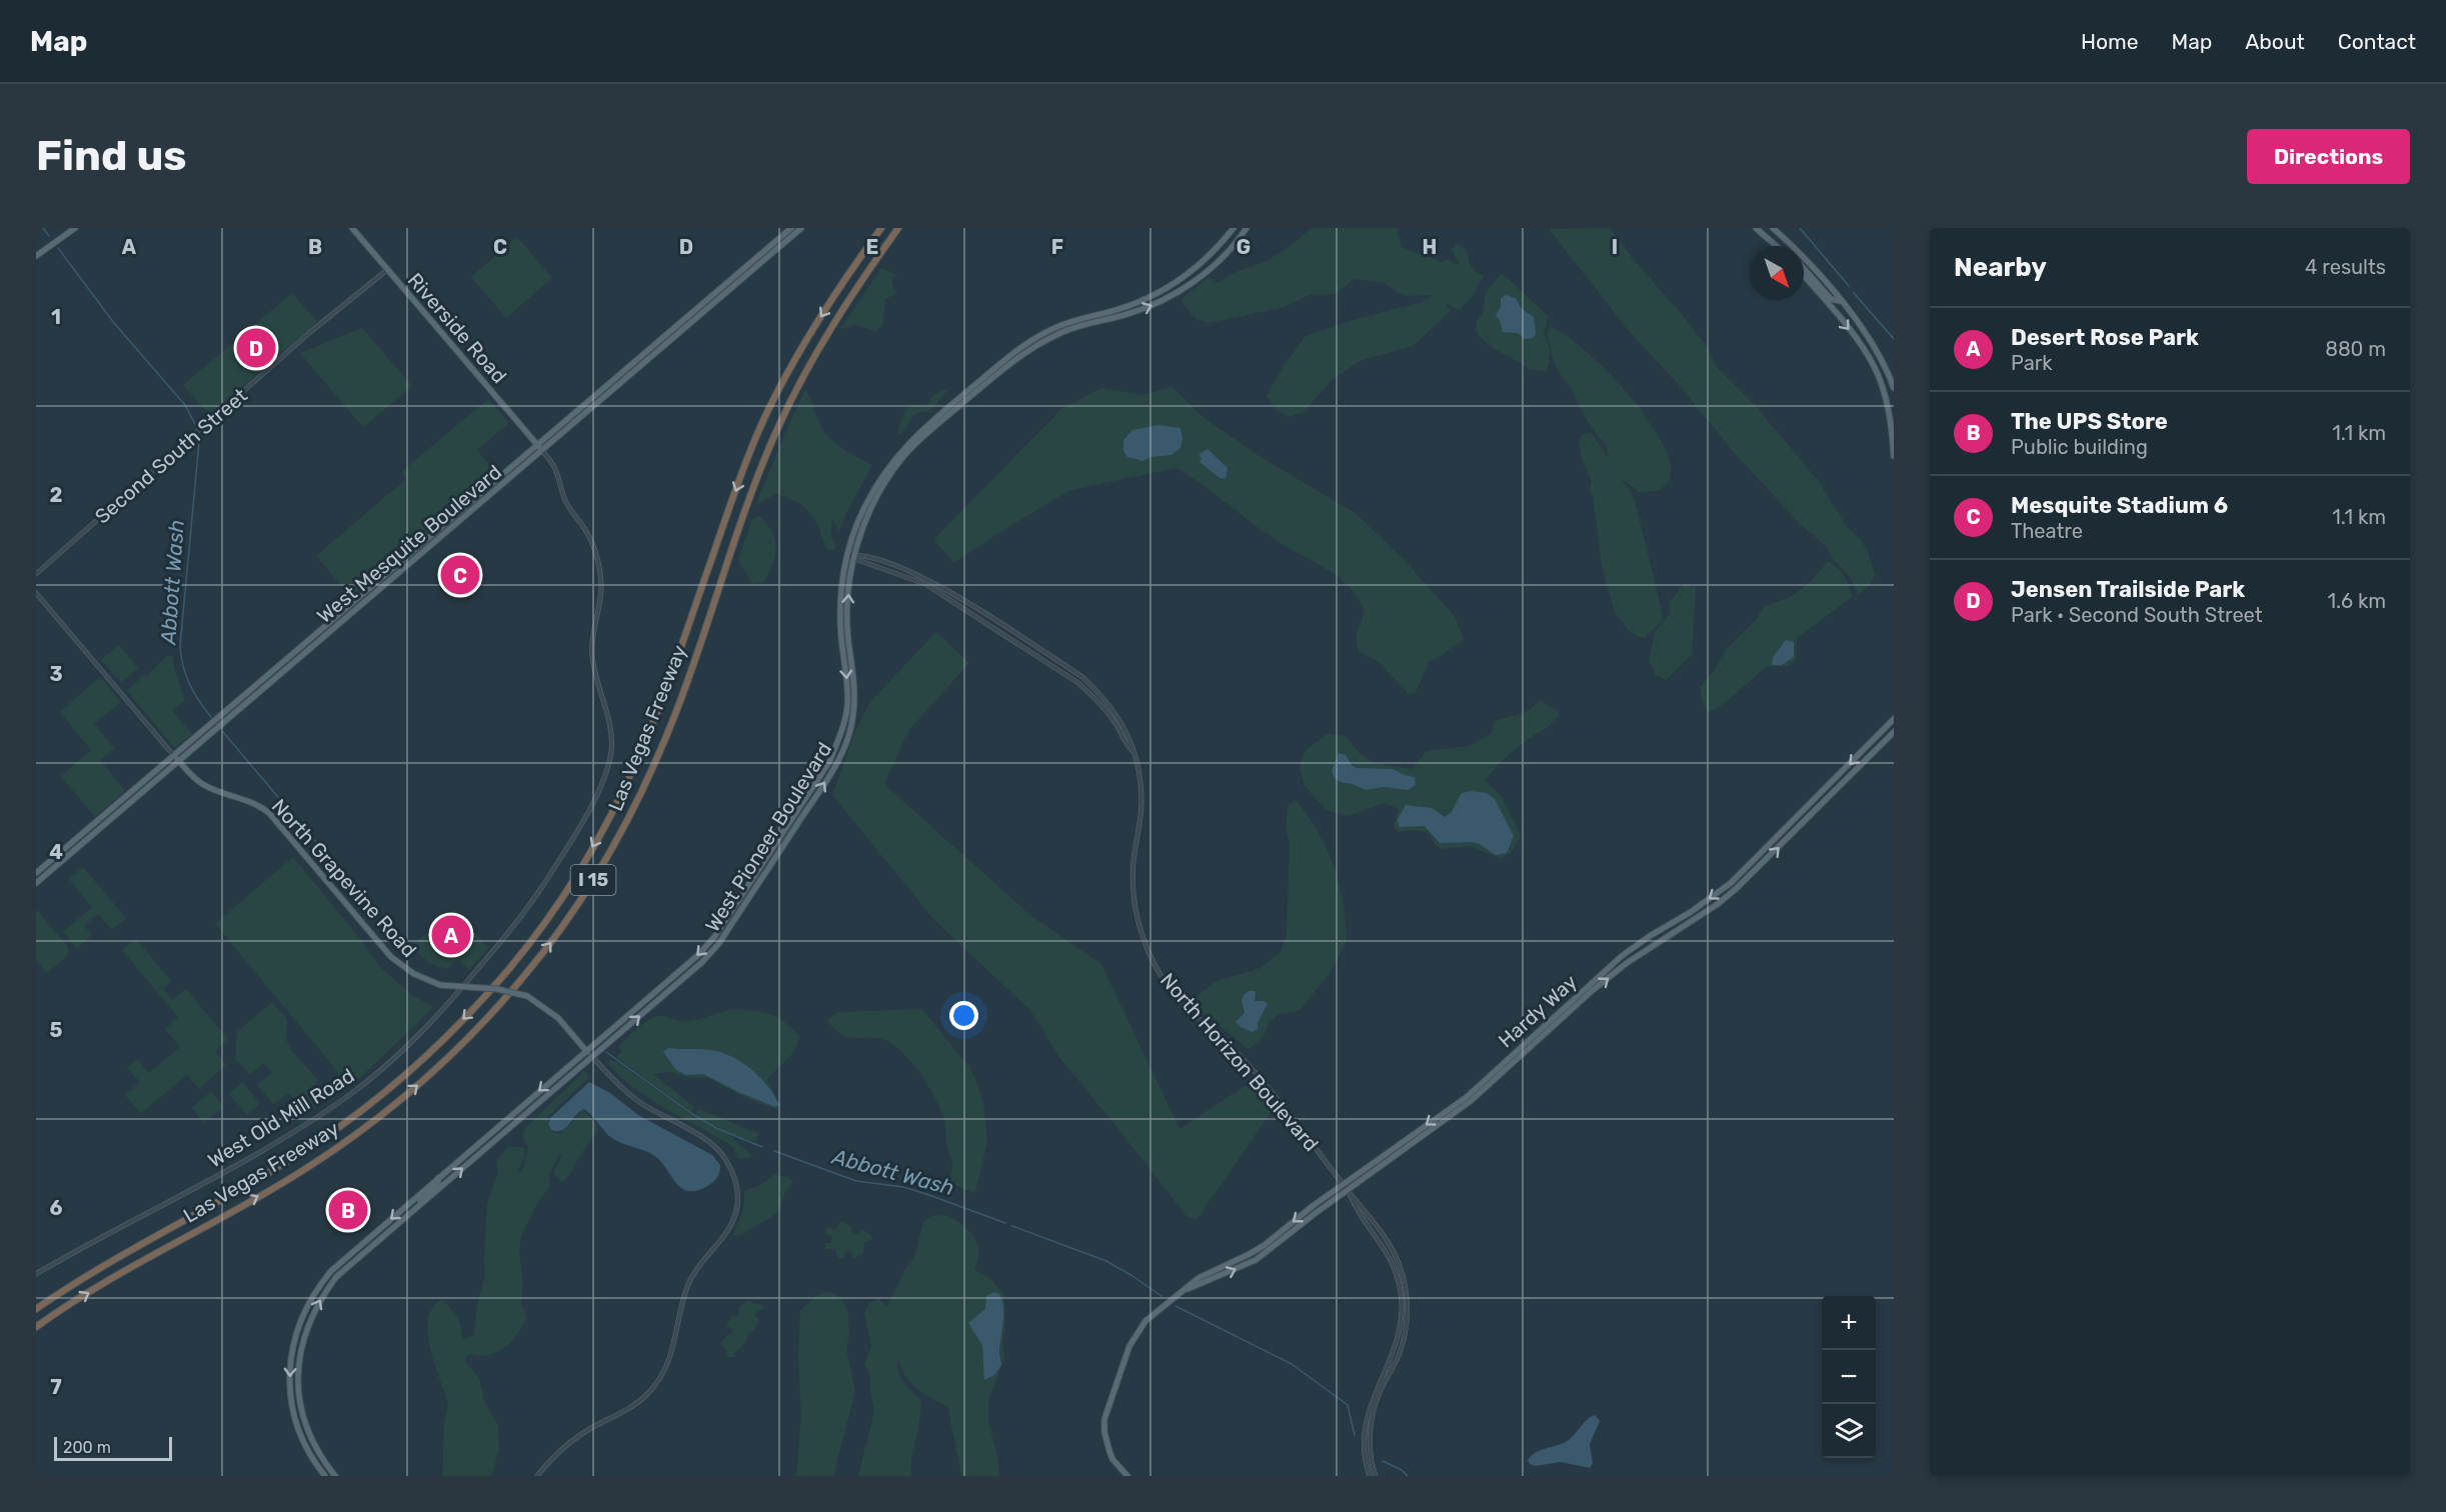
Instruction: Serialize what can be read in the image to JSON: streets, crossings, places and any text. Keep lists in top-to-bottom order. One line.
{"streets":{"highway":["Las Vegas Freeway","I 15"],"main road":["Riverside Road","West Mesquite Boulevard","West Pioneer Boulevard","North Grapevine Road","Hardy Way"],"street":["Second South Street","North Horizon Boulevard","West Old Mill Road"]},"crossings":[["Riverside Road","Second South Street"],["Riverside Road","West Mesquite Boulevard"],["Riverside Road","West Old Mill Road"],["West Mesquite Boulevard","North Grapevine Road"],["West Mesquite Boulevard","West Old Mill Road"],["West Pioneer Boulevard","North Grapevine Road"],["West Pioneer Boulevard","North Horizon Boulevard"],["Hardy Way","North Horizon Boulevard"]],"water":["Abbott Wash"],"scale_bar":"200 m","north":"bottom right","page":{"header":"Map","nav":["Home","Map","About","Contact"],"buttons":"Directions","title":"Find us","heading":["Nearby","4 results"],"list":[{"mark":"A","name":"Desert Rose Park","note":"Park","value":"880 m"},{"mark":"B","name":"The UPS Store","note":"Public building","value":"1.1 km"},{"mark":"C","name":"Mesquite Stadium 6","note":"Theatre","value":"1.1 km"},{"mark":"D","name":"Jensen Trailside Park","note":"Park · Second South Street","value":"1.6 km"}],"pins":["D","C","A","B"],"map_buttons":["+","−"],"scale":"200 m"},"grid":{"columns":["A","B","C","D","E","F","G","H","I"],"rows":["1","2","3","4","5","6","7"]}}
